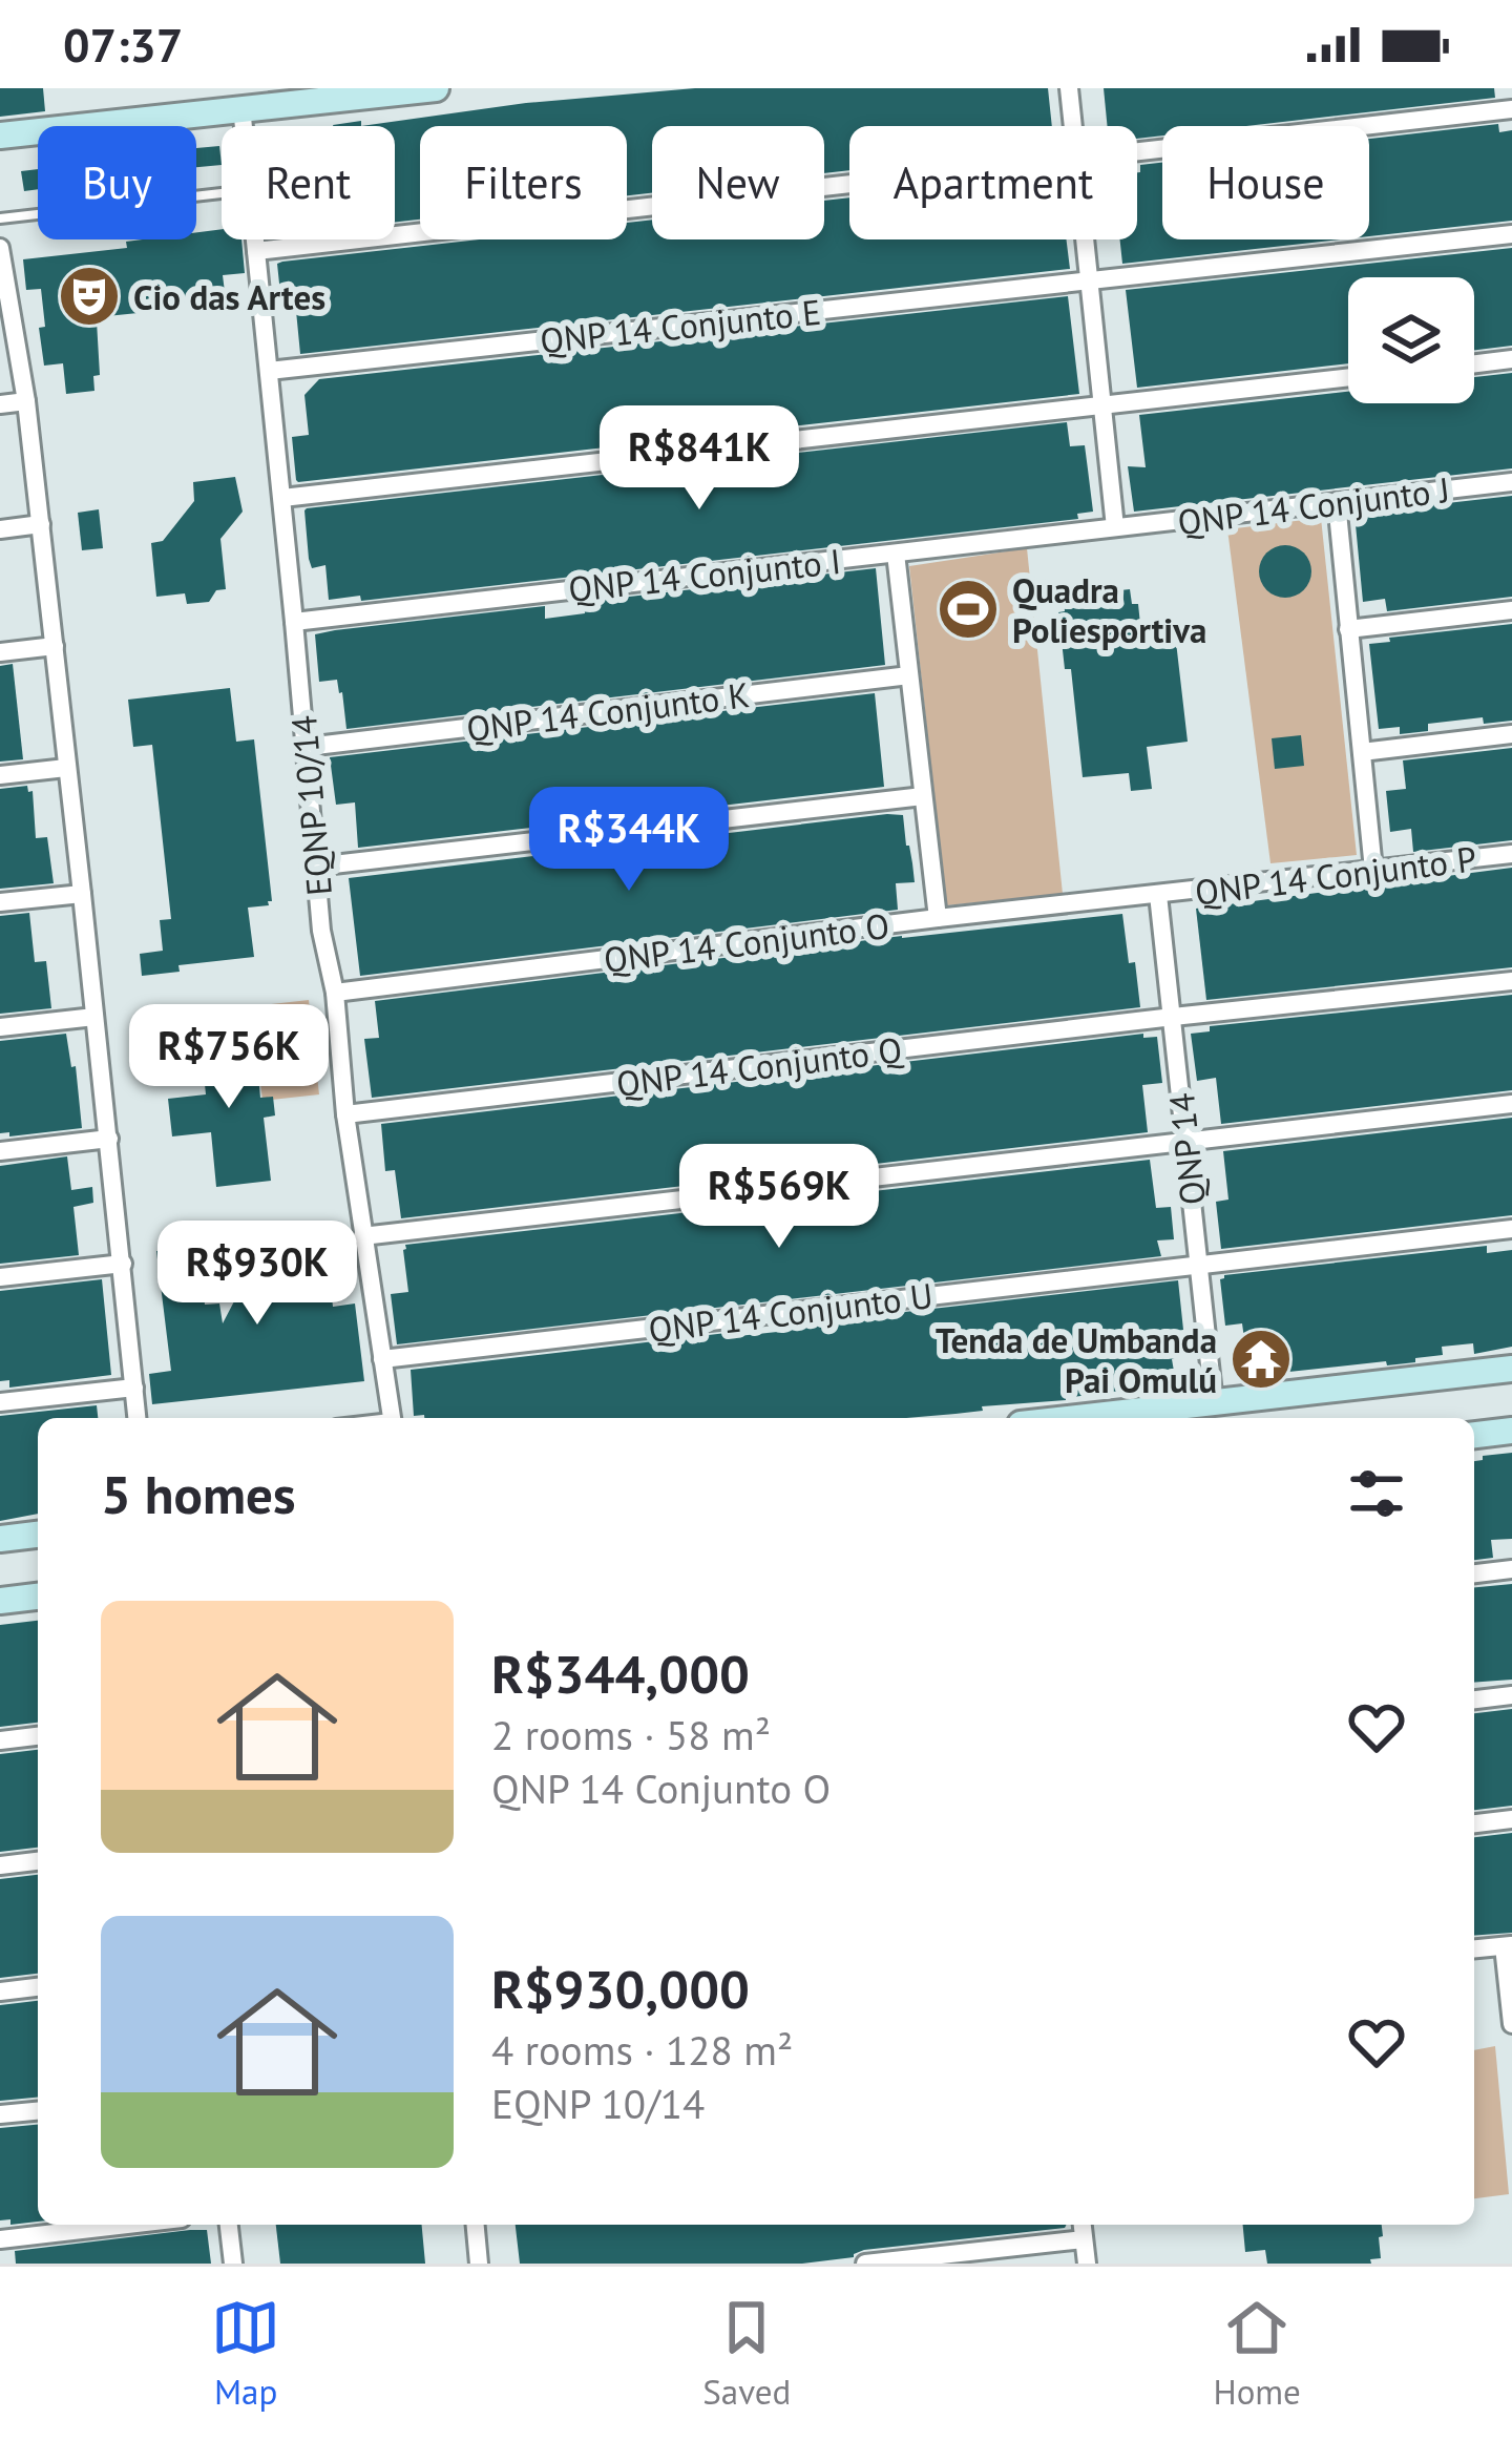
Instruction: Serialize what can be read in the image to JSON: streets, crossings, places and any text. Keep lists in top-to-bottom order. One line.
{"streets":{"street":["QNP 14 Conjunto E","QNP 14 Conjunto J","QNP 14 Conjunto I","QNP 14 Conjunto K","EQNP 10/14","QNP 14 Conjunto P","QNP 14 Conjunto O","QNP 14 Conjunto Q","QNP 14","QNP 14 Conjunto U"]},"crossings":[["QNP 14 Conjunto E","EQNP 10/14"],["QNP 14 Conjunto J","QNP 14 Conjunto I"],["QNP 14 Conjunto I","EQNP 10/14"],["QNP 14 Conjunto K","EQNP 10/14"],["EQNP 10/14","QNP 14 Conjunto O"],["EQNP 10/14","QNP 14 Conjunto Q"],["EQNP 10/14","QNP 14 Conjunto U"],["QNP 14 Conjunto P","QNP 14 Conjunto O"],["QNP 14 Conjunto P","QNP 14"],["QNP 14 Conjunto O","QNP 14"],["QNP 14 Conjunto Q","QNP 14"],["QNP 14","QNP 14 Conjunto U"]],"places":{"theatre":["Cio das Artes"],"sports":["Quadra Poliesportiva"],"temple":["Tenda de Umbanda Pai Omulú"]},"page":{"status":"07:37","chip":["Buy","Rent","Filters","New","Apartment","House"],"price":["R$841K","R$344K","R$756K","R$569K","R$930K"],"heading":"5 homes","list":[{"name":"R$344,000","note":"2 rooms · 58 m² · QNP 14 Conjunto O"},{"name":"R$930,000","note":"4 rooms · 128 m² · EQNP 10/14"}],"tabs":["Map","Saved","Home"]}}
